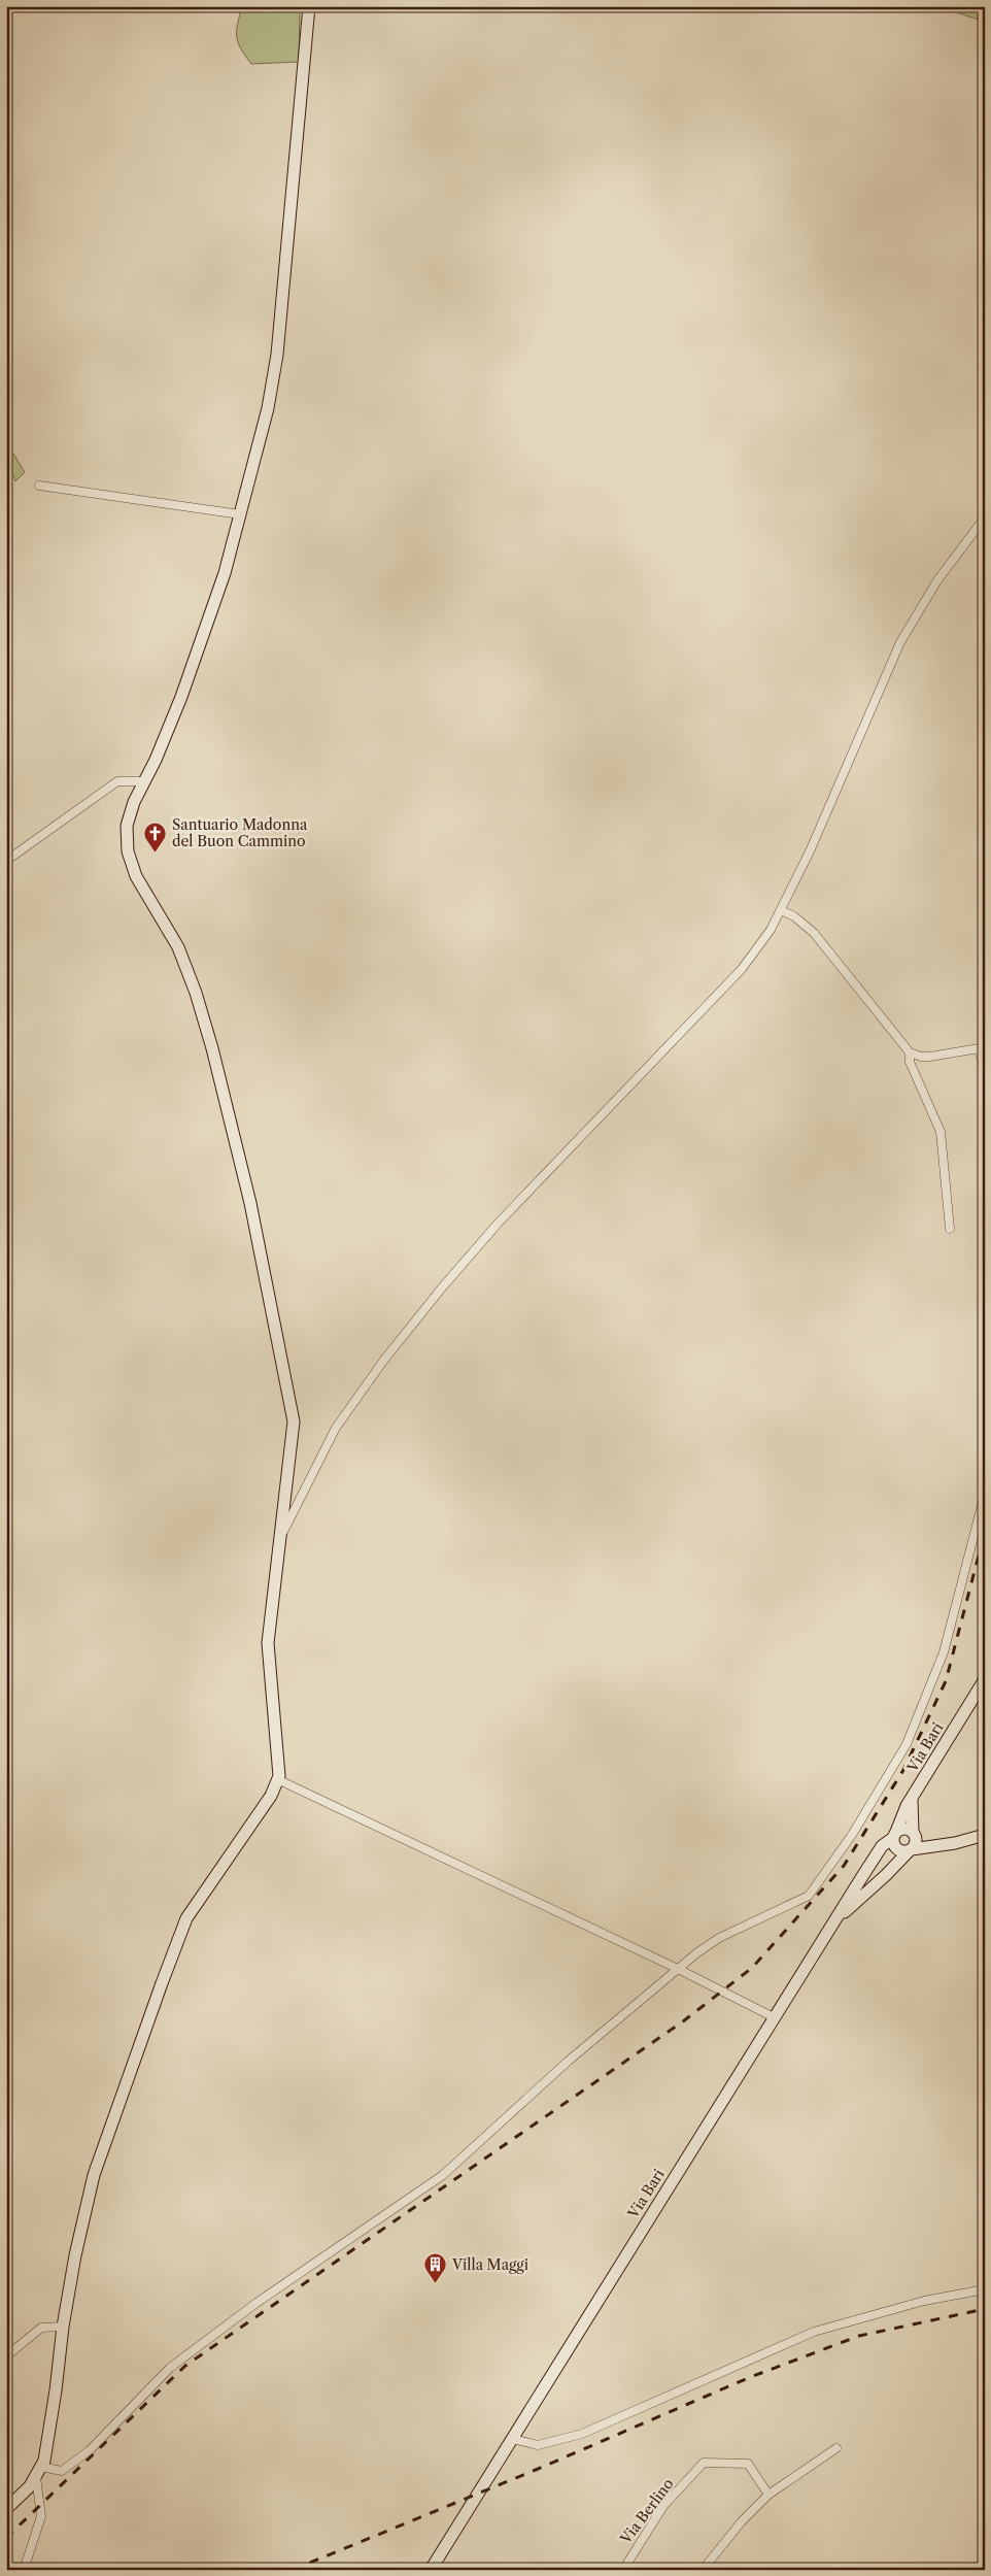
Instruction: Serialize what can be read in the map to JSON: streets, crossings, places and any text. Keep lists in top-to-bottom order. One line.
{"streets":{"street":["Via Bari","Via Berlino"]},"places":{"church":["Santuario Madonna del Buon Cammino"],"building":["Villa Maggi"]}}
